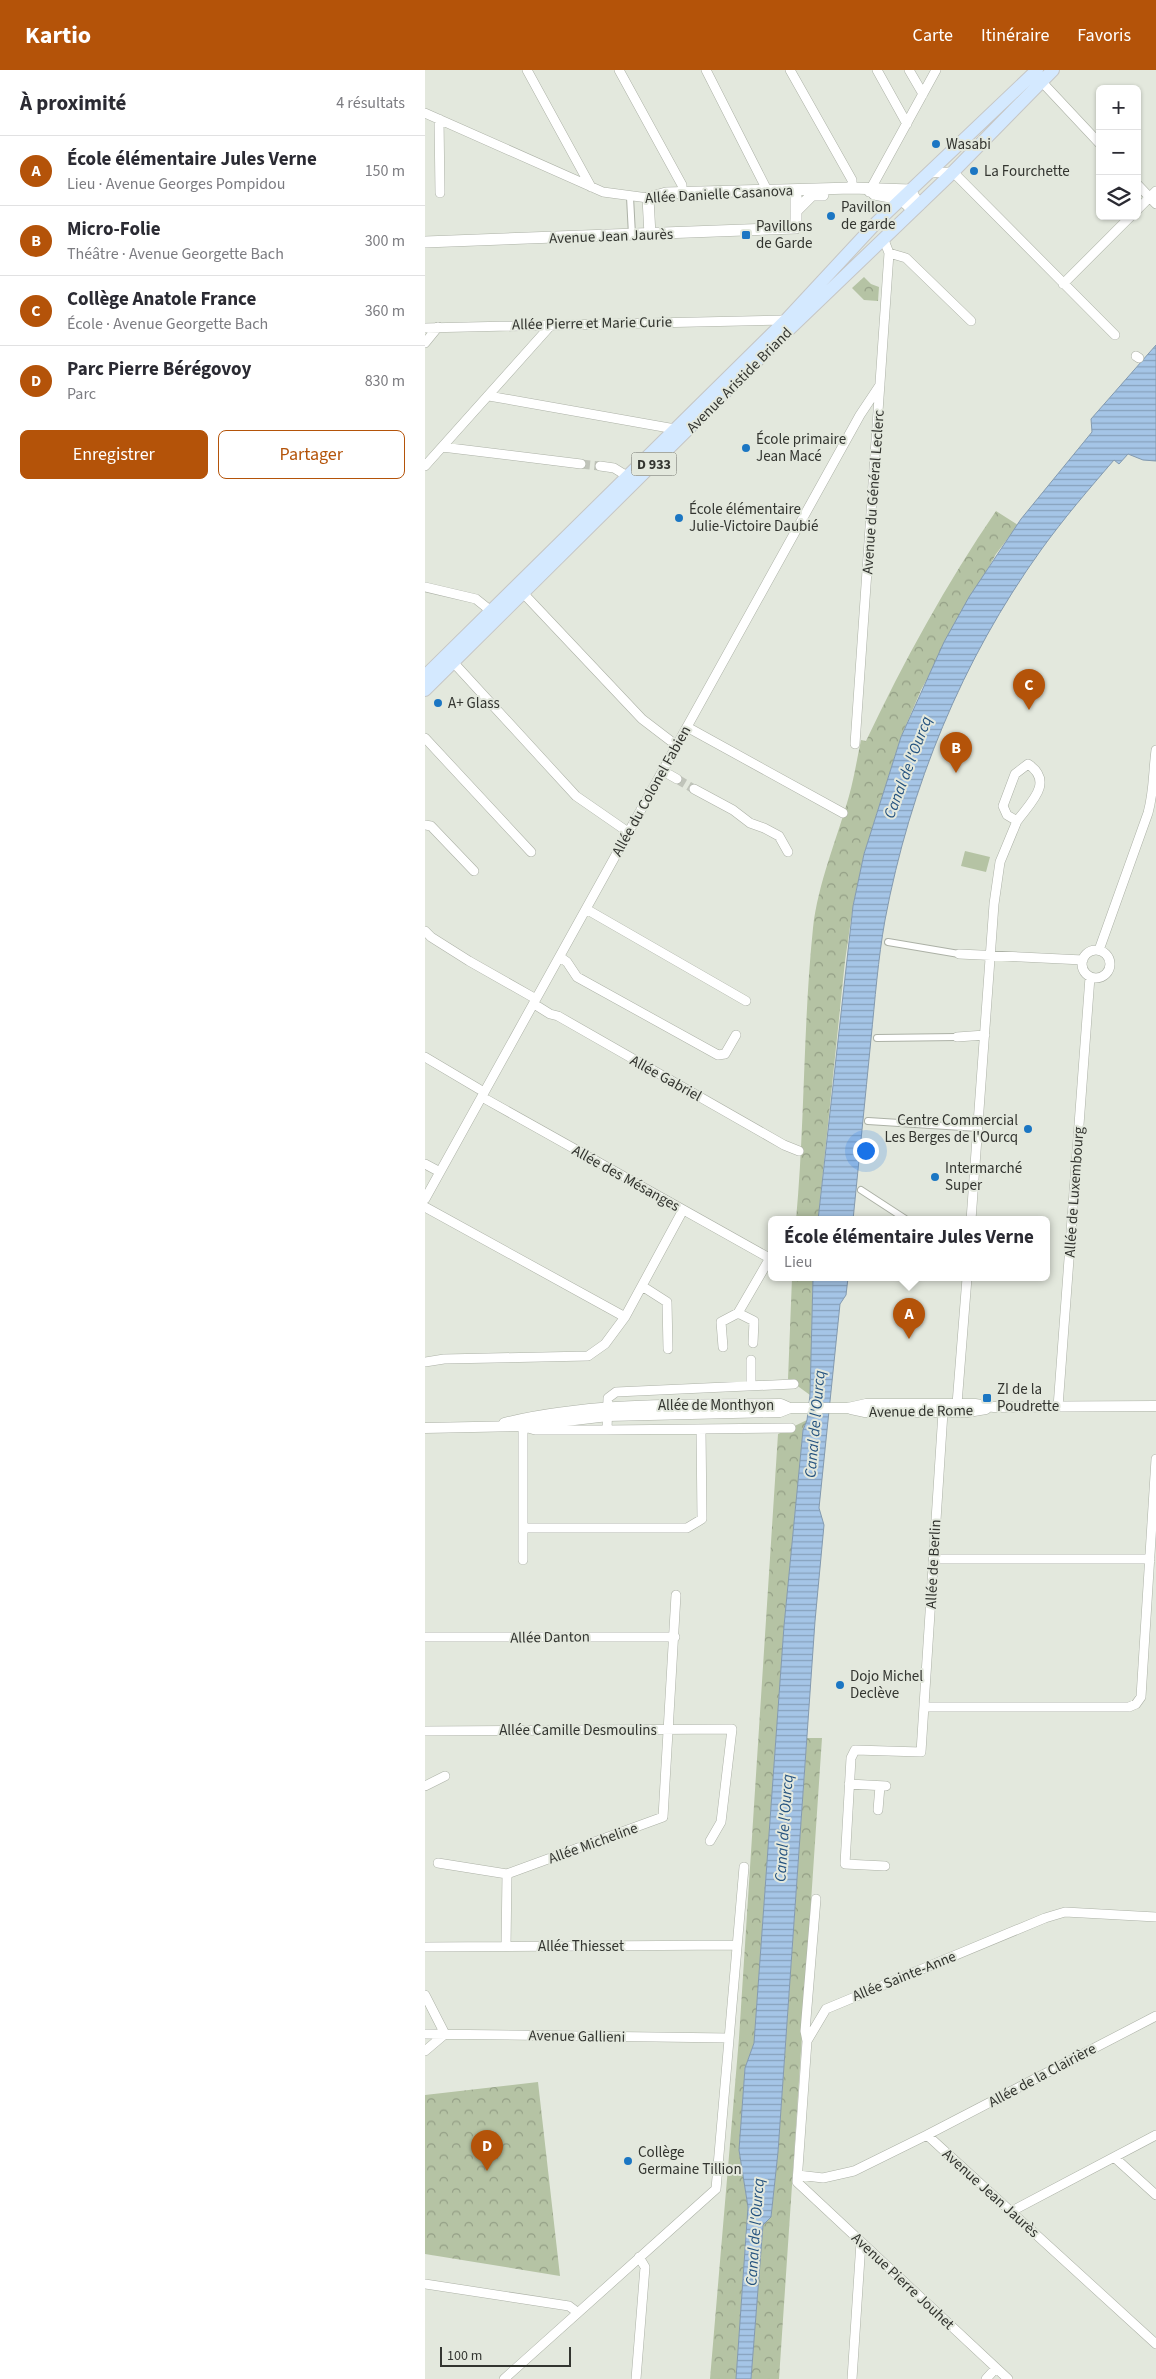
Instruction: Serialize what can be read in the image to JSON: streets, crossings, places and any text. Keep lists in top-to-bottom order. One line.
{"streets":{"main road":["Allée Danielle Casanova","Avenue Jean Jaurès","Avenue Aristide Briand","D 933"],"street":["Allée Pierre et Marie Curie","Avenue du Général Leclerc","Allée du Colonel Fabien","Allée Gabriel","Allée des Mésanges","Allée de Luxembourg","Allée de Monthyon","Avenue de Rome","Allée de Berlin","Allée Danton","Allée Camille Desmoulins","Allée Micheline","Allée Thiesset","Allée Sainte-Anne","Avenue Gallieni","Allée de la Clairière","Avenue Pierre Jouhet"]},"crossings":[["Allée Danielle Casanova","Avenue Jean Jaurès"],["Allée Danielle Casanova","Avenue Aristide Briand"],["Avenue Jean Jaurès","Allée de la Clairière"],["Allée Pierre et Marie Curie","Avenue Aristide Briand"],["Avenue Aristide Briand","Avenue du Général Leclerc"],["Avenue du Général Leclerc","Allée du Colonel Fabien"],["Allée du Colonel Fabien","Allée Gabriel"],["Allée du Colonel Fabien","Allée des Mésanges"],["Allée de Luxembourg","Avenue de Rome"],["Allée de Monthyon","Avenue de Rome"],["Avenue de Rome","Allée de Berlin"],["Allée Camille Desmoulins","Allée Micheline"],["Allée Sainte-Anne","Avenue Pierre Jouhet"]],"water":["Canal de l'Ourcq"],"places":{"other":["Wasabi","La Fourchette","Pavillon de garde","École primaire Jean Macé","École élémentaire Julie-Victoire Daubié","A+ Glass","Centre Commercial Les Berges de l'Ourcq","Intermarché Super","Dojo Michel Declève","Collège Germaine Tillion"],"transit":["Pavillons de Garde","ZI de la Poudrette"]},"scale_bar":"100 m","page":{"header":"Kartio","nav":["Carte","Itinéraire","Favoris"],"heading":["À proximité","4 résultats"],"map_buttons":["+","−"],"list":[{"mark":"A","name":"École élémentaire Jules Verne","note":"Lieu · Avenue Georges Pompidou","value":"150 m"},{"mark":"B","name":"Micro-Folie","note":"Théâtre · Avenue Georgette Bach","value":"300 m"},{"mark":"C","name":"Collège Anatole France","note":"École · Avenue Georgette Bach","value":"360 m"},{"mark":"D","name":"Parc Pierre Bérégovoy","note":"Parc","value":"830 m"}],"buttons":["Enregistrer","Partager"],"pins":["C","B","A","D"],"popup":["École élémentaire Jules Verne","Lieu"],"scale":"100 m"}}
